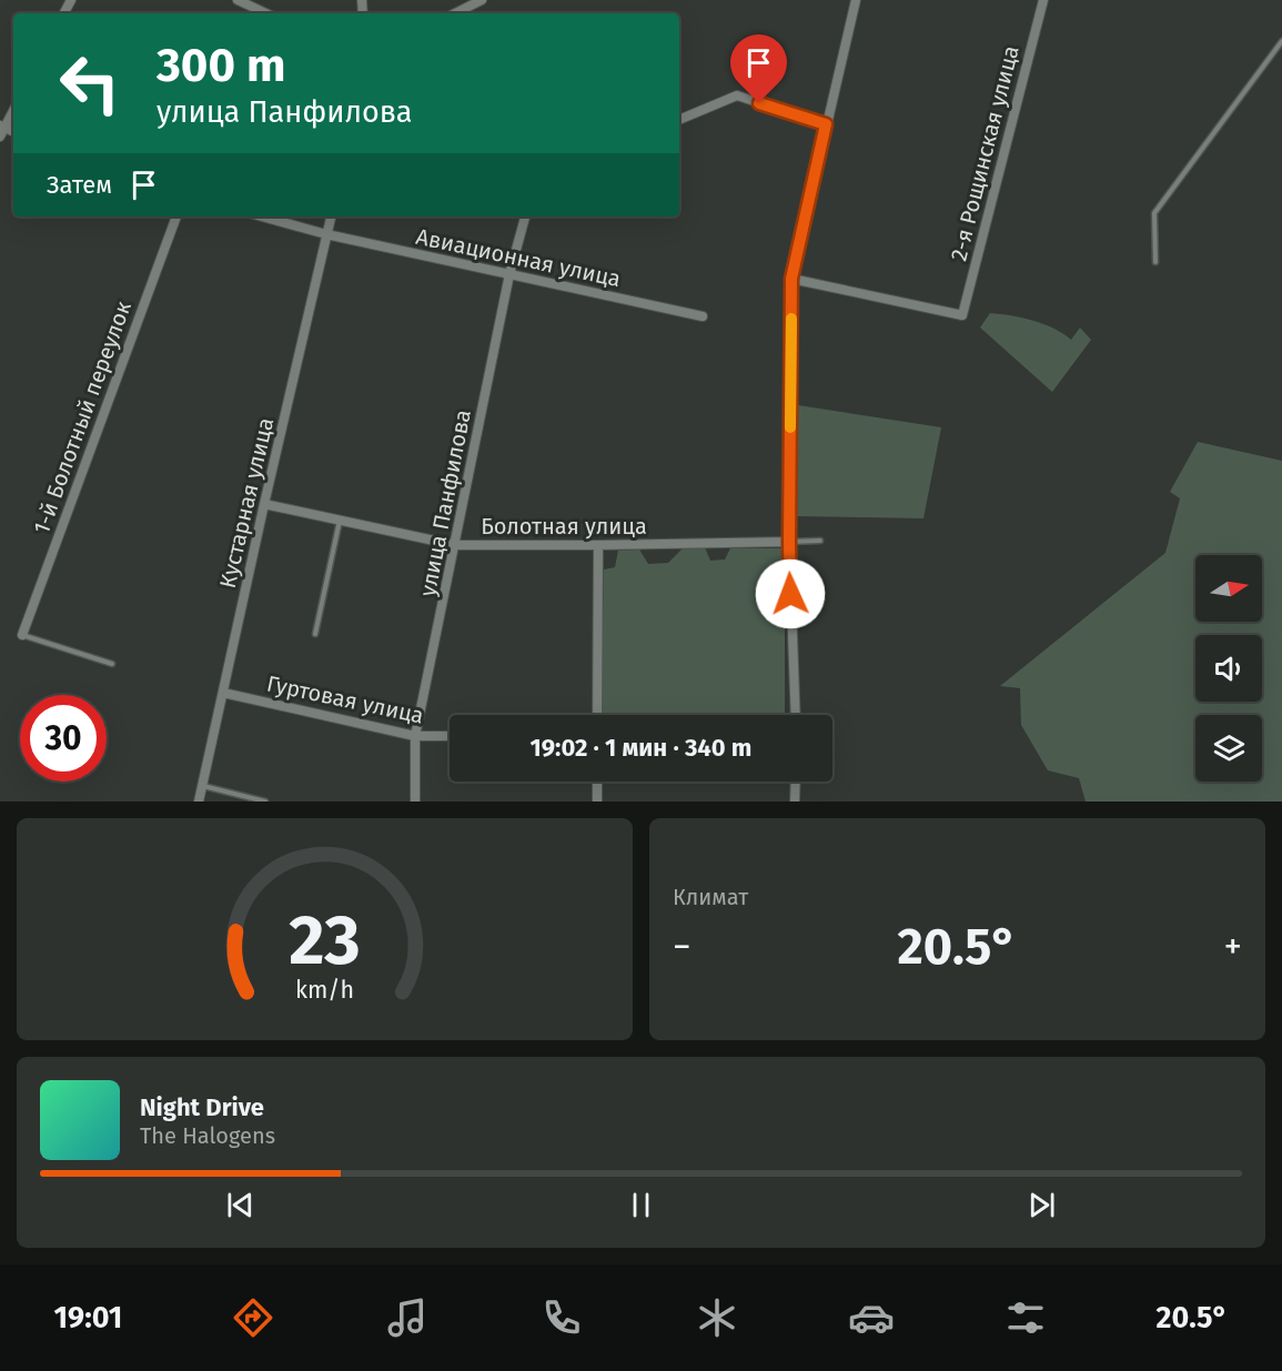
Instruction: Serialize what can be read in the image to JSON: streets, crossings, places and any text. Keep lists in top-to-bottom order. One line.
{"streets":{"street":["2-я Рощинская улица","Авиационная улица","1-й Болотный переулок","Кустарная улица","улица Панфилова","Болотная улица","Гуртовая улица"]},"crossings":[["Авиационная улица","Кустарная улица"],["Авиационная улица","улица Панфилова"],["Кустарная улица","Болотная улица"],["Кустарная улица","Гуртовая улица"],["улица Панфилова","Болотная улица"],["улица Панфилова","Гуртовая улица"]],"north":"right","page":{"turn":["300 m","улица Панфилова"],"then":"Затем","limit":"30","trip":"19:02 · 1 мин · 340 m","tile":"Климат","heat":["−","20.5°","+"],"song":["Night Drive","The Halogens"],"tabs":["19:01","20.5°"],"gauge":["23","km/h"]}}
